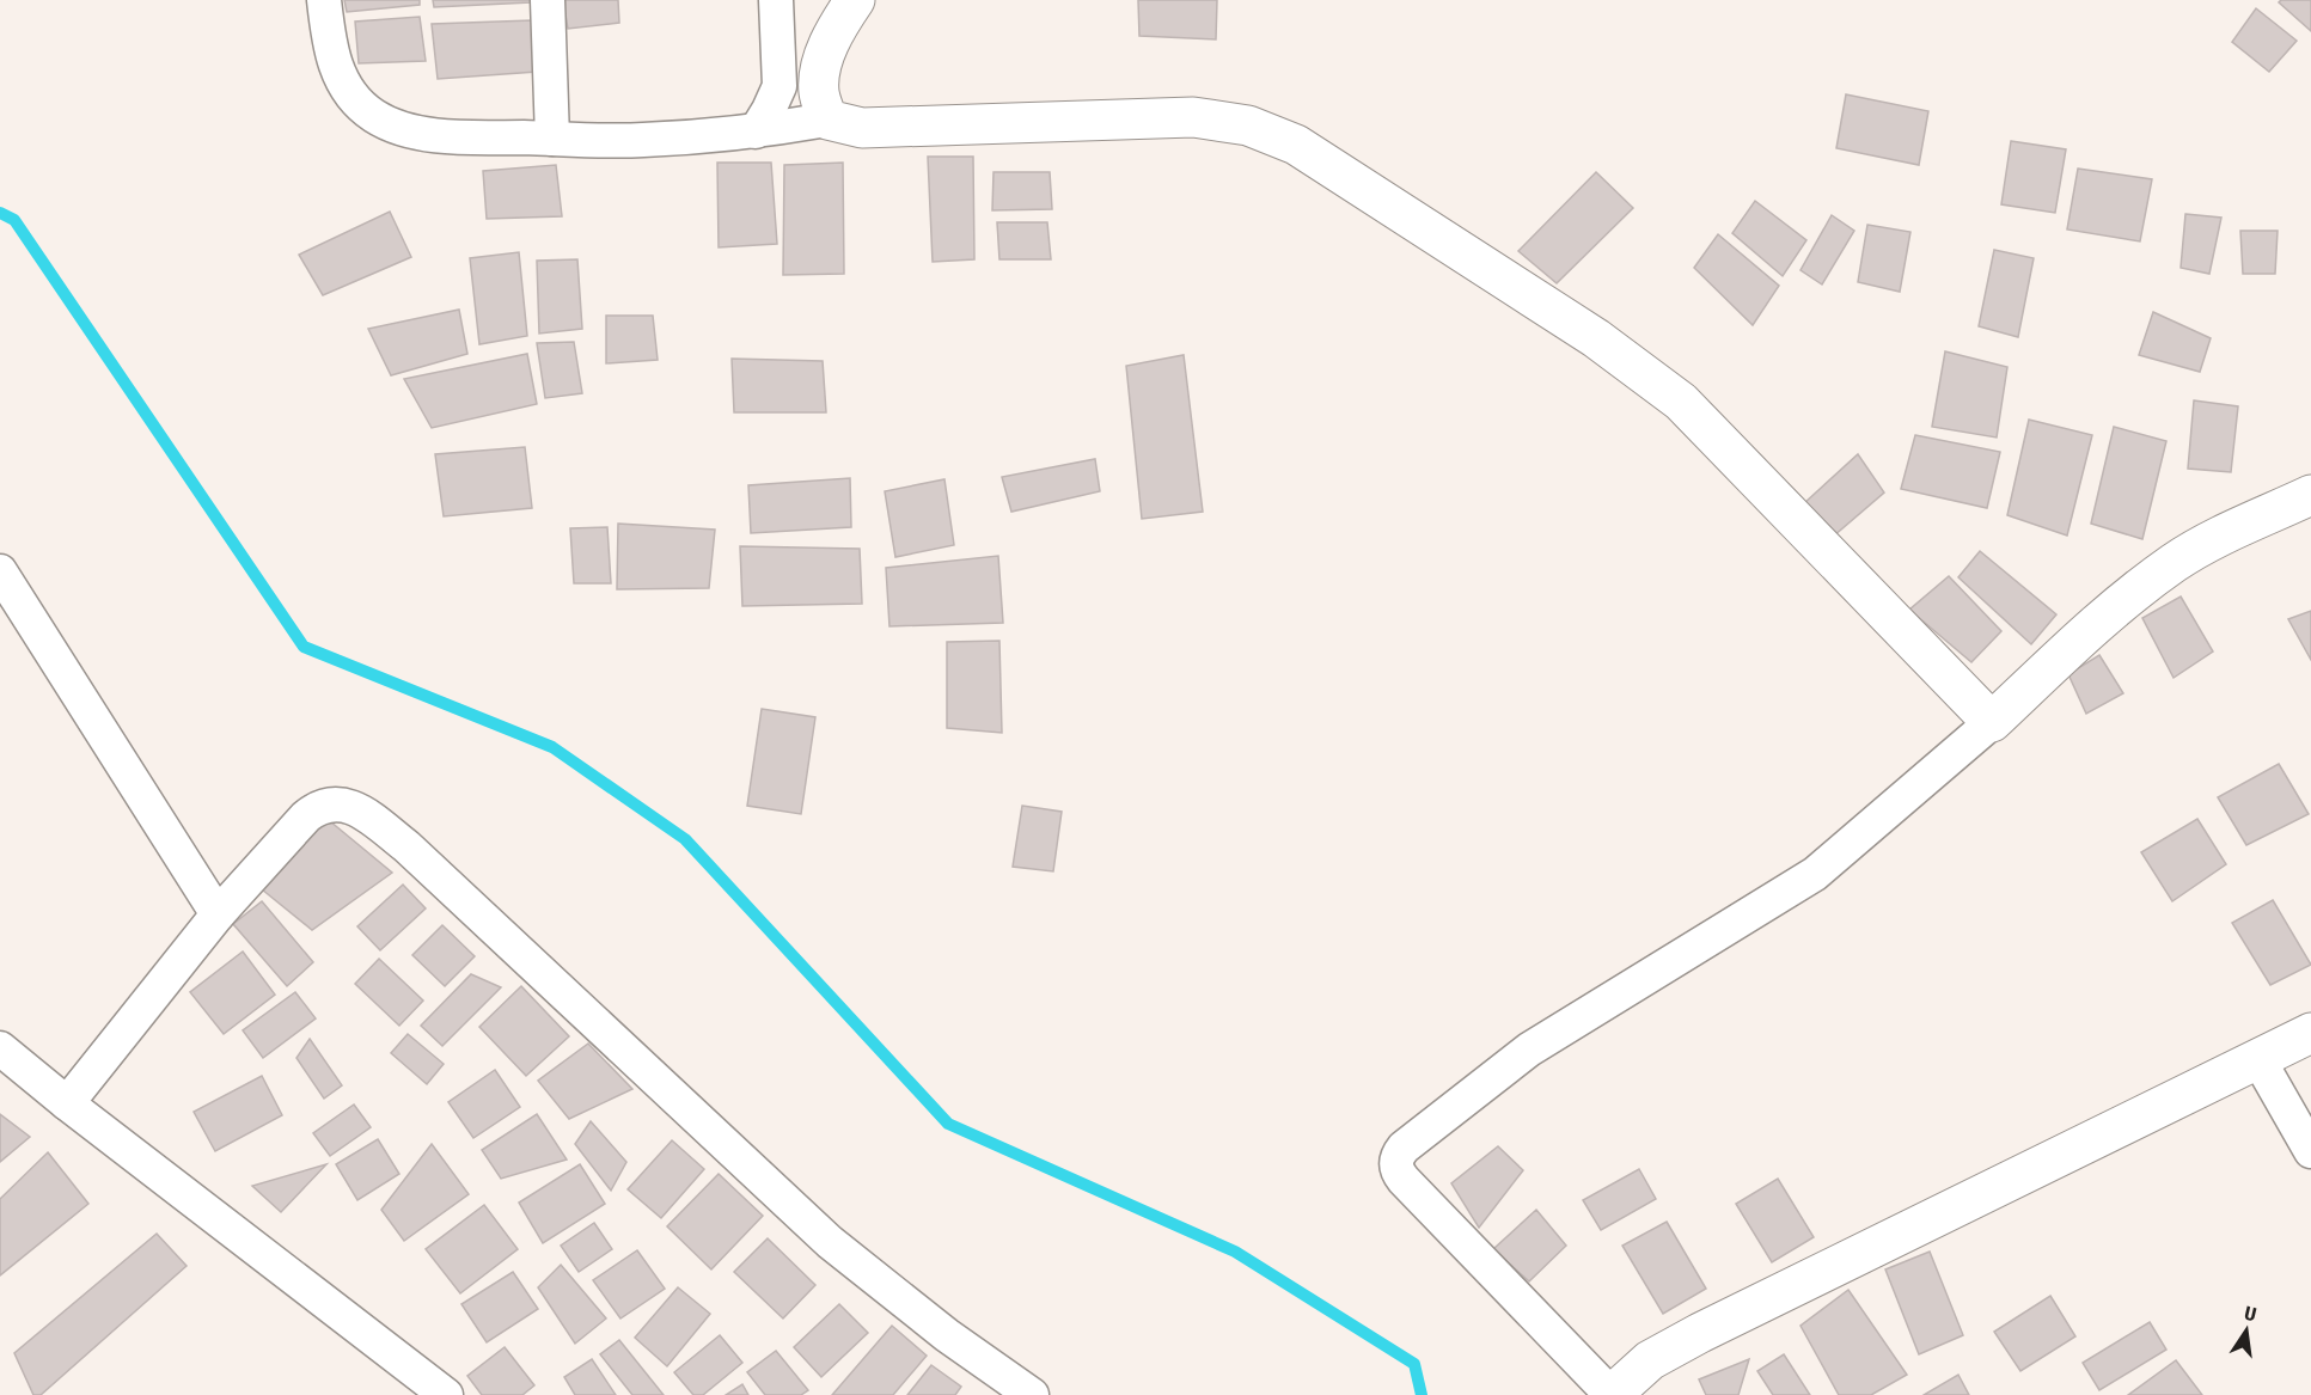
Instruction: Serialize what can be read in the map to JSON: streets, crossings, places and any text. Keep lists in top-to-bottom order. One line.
{"north":"top"}
